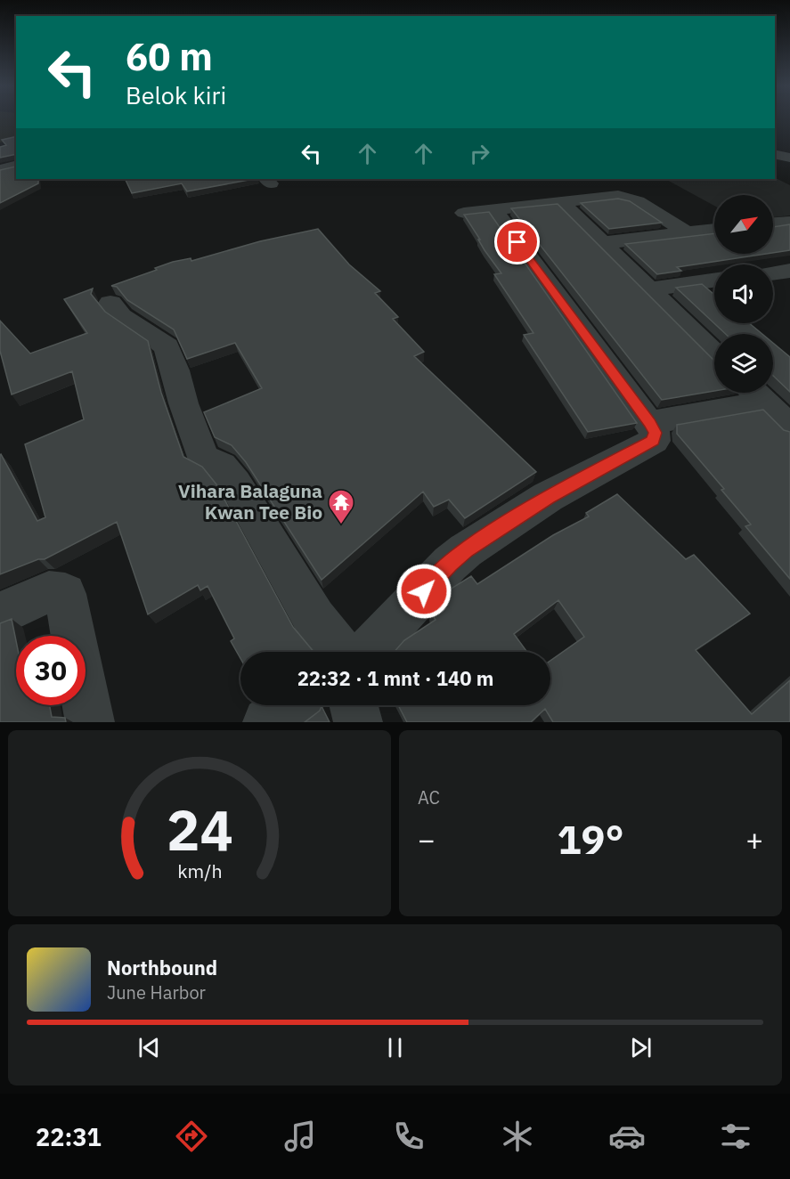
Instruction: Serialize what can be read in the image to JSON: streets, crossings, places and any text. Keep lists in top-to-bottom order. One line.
{"places":{"temple":["Vihara Balaguna Kwan Tee Bio"]},"north":"top right","page":{"turn":["60 m","Belok kiri"],"limit":"30","trip":"22:32 · 1 mnt · 140 m","tile":"AC","heat":["−","19°","+"],"song":["Northbound","June Harbor"],"tabs":"22:31","gauge":["24","km/h"]}}
